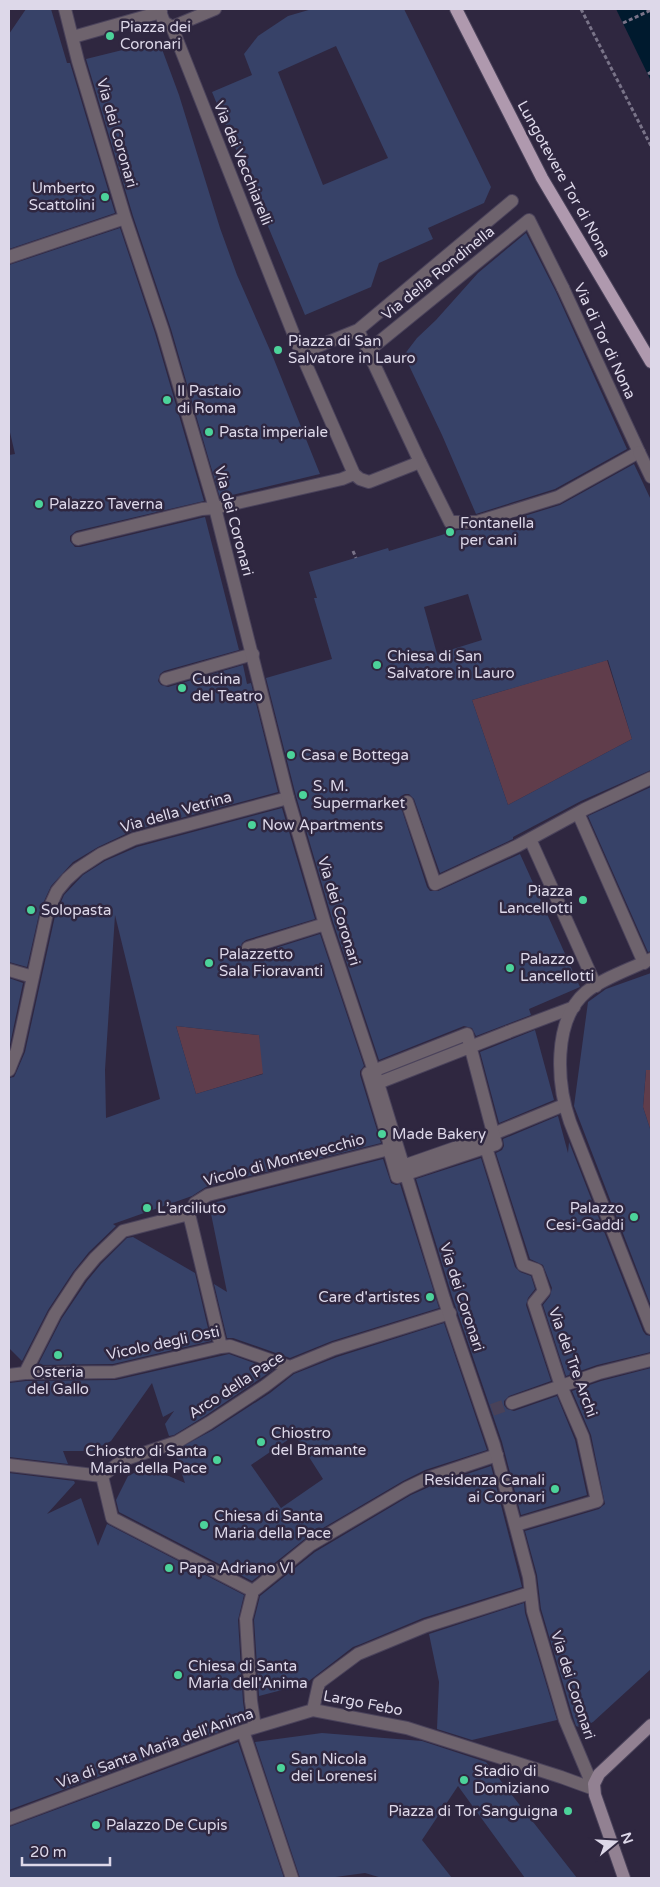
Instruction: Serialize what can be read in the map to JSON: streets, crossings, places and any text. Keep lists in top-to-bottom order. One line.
{"streets":{"main road":["Lungotevere Tor di Nona"],"street":["Via dei Coronari","Via dei Vecchiarelli","Via della Rondinella","Via di Tor di Nona","Via della Vetrina","Vicolo di Montevecchio","Vicolo degli Osti","Via dei Tre Archi","Arco della Pace","Largo Febo","Via di Santa Maria dell'Anima"]},"crossings":[["Via dei Coronari","Via della Vetrina"],["Via dei Coronari","Via dei Tre Archi"],["Via dei Coronari","Arco della Pace"],["Via dei Coronari","Largo Febo"],["Via della Rondinella","Via di Tor di Nona"],["Vicolo degli Osti","Arco della Pace"],["Largo Febo","Via di Santa Maria dell'Anima"]],"places":["Piazza dei Coronari","Umberto Scattolini","Piazza di San Salvatore in Lauro","Il Pastaio di Roma","Pasta imperiale","Palazzo Taverna","Fontanella per cani","Chiesa di San Salvatore in Lauro","Cucina del Teatro","Casa e Bottega","S. M. Supermarket","Now Apartments","Piazza Lancellotti","Solopasta","Palazzetto Sala Fioravanti","Palazzo Lancellotti","Made Bakery","L’arciliuto","Palazzo Cesi-Gaddi","Care d'artistes","Osteria del Gallo","Chiostro del Bramante","Chiostro di Santa Maria della Pace","Residenza Canali ai Coronari","Chiesa di Santa Maria della Pace","Papa Adriano VI","Chiesa di Santa Maria dell'Anima","San Nicola dei Lorenesi","Stadio di Domiziano","Piazza di Tor Sanguigna","Palazzo De Cupis"],"scale_bar":"20 m","north":"right"}
